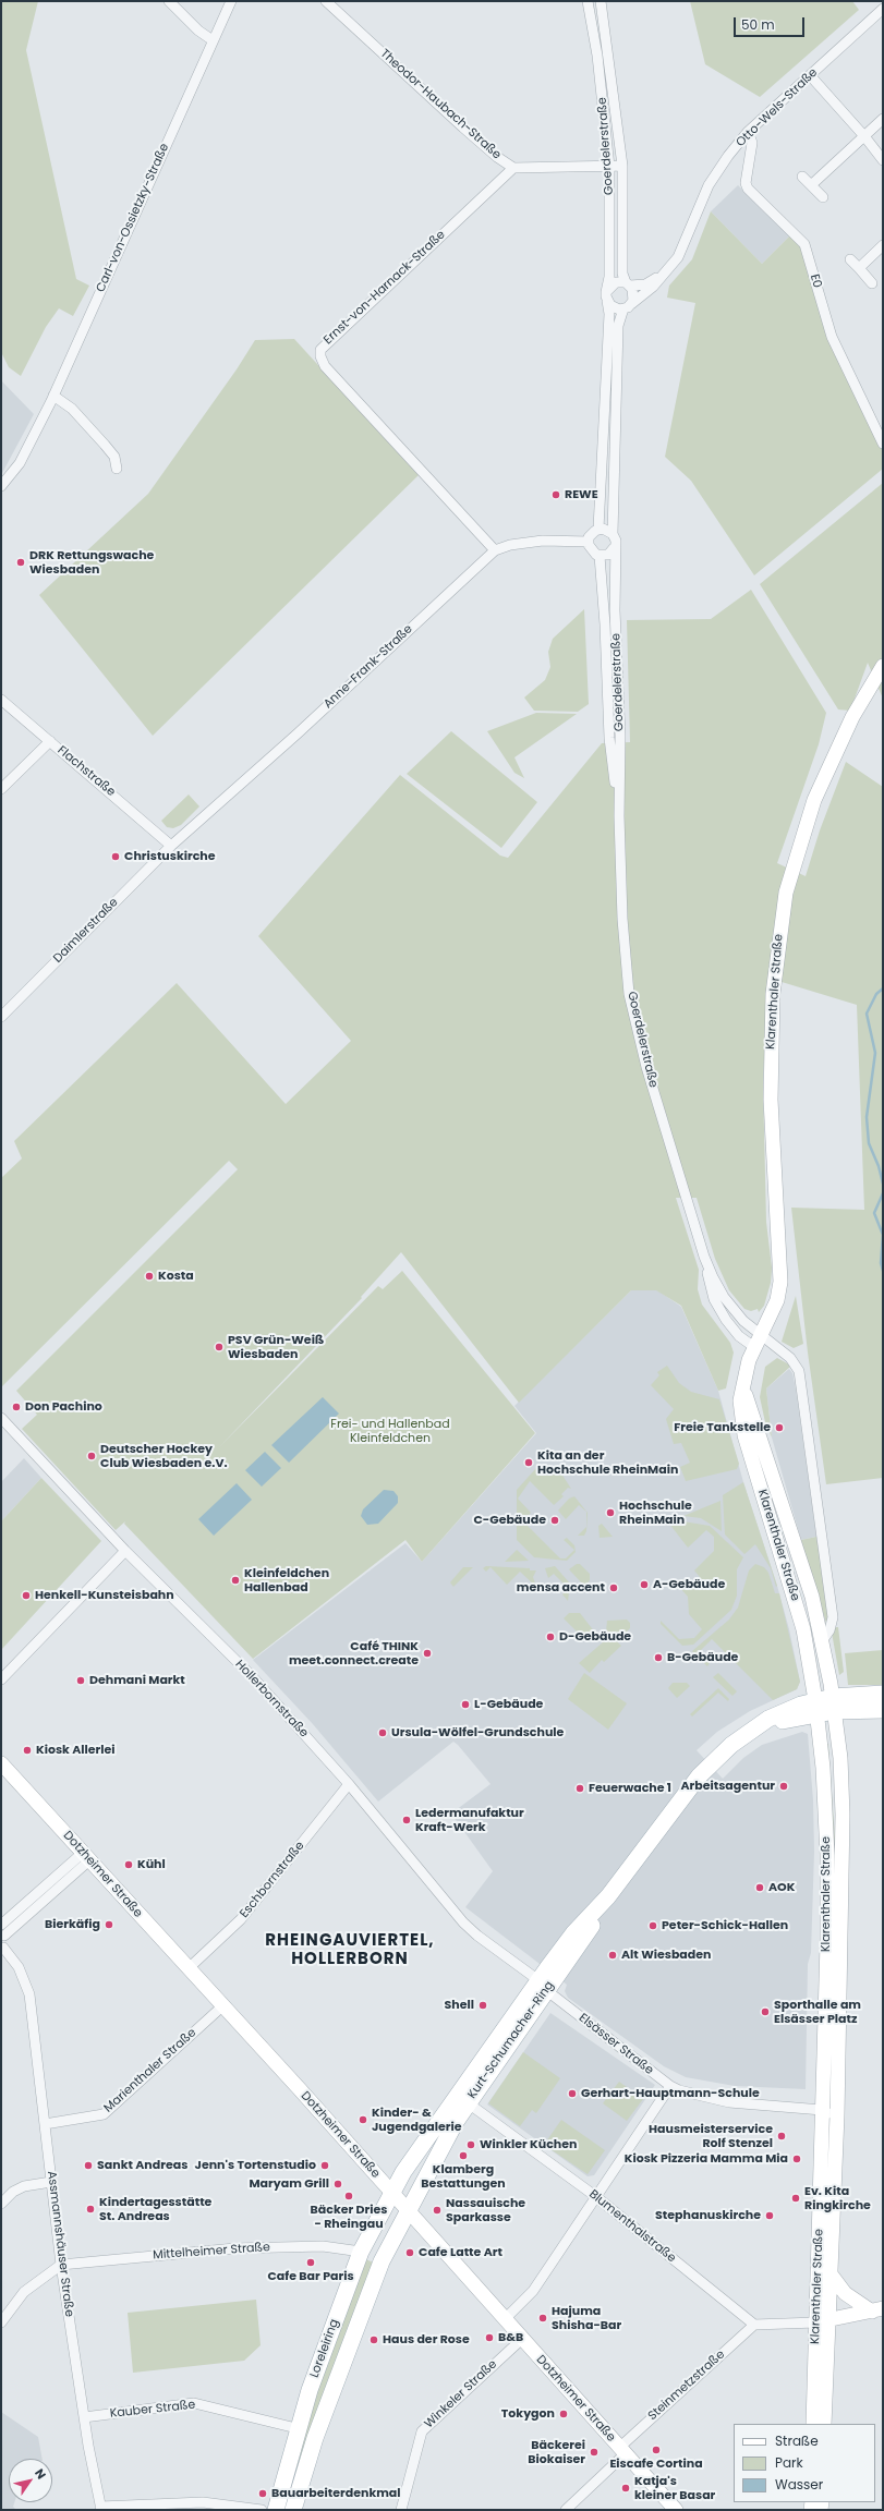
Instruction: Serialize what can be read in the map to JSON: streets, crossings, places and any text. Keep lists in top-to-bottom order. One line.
{"streets":{"main road":["Klarenthaler Straße","Dotzheimer Straße","Kurt-Schumacher-Ring","Loreleiring"],"street":["Theodor-Haubach-Straße","Otto-Wels-Straße","Goerdelerstraße","Carl-von-Ossietzky-Straße","E0","Ernst-von-Harnack-Straße","Anne-Frank-Straße","Flachstraße","Daimlerstraße","Hollerbornstraße","Eschbornstraße","Elsässer Straße","Marienthaler Straße","Blumenthalstraße","Assmannshäuser Straße","Mittelheimer Straße","Steinmetzstraße","Winkeler Straße","Kauber Straße"]},"crossings":[["Theodor-Haubach-Straße","Goerdelerstraße"],["Theodor-Haubach-Straße","Ernst-von-Harnack-Straße"],["Otto-Wels-Straße","Goerdelerstraße"],["Otto-Wels-Straße","E0"],["Goerdelerstraße","Anne-Frank-Straße"],["Goerdelerstraße","Klarenthaler Straße"],["Ernst-von-Harnack-Straße","Anne-Frank-Straße"],["Anne-Frank-Straße","Flachstraße"],["Anne-Frank-Straße","Daimlerstraße"],["Flachstraße","Daimlerstraße"],["Klarenthaler Straße","Kurt-Schumacher-Ring"],["Klarenthaler Straße","Elsässer Straße"],["Hollerbornstraße","Eschbornstraße"],["Hollerbornstraße","Kurt-Schumacher-Ring"],["Hollerbornstraße","Elsässer Straße"],["Dotzheimer Straße","Eschbornstraße"],["Dotzheimer Straße","Kurt-Schumacher-Ring"],["Dotzheimer Straße","Marienthaler Straße"],["Dotzheimer Straße","Assmannshäuser Straße"],["Dotzheimer Straße","Loreleiring"],["Dotzheimer Straße","Steinmetzstraße"],["Dotzheimer Straße","Winkeler Straße"],["Kurt-Schumacher-Ring","Elsässer Straße"],["Kurt-Schumacher-Ring","Blumenthalstraße"],["Kurt-Schumacher-Ring","Loreleiring"],["Marienthaler Straße","Assmannshäuser Straße"],["Blumenthalstraße","Steinmetzstraße"],["Assmannshäuser Straße","Mittelheimer Straße"],["Assmannshäuser Straße","Kauber Straße"],["Mittelheimer Straße","Loreleiring"],["Loreleiring","Kauber Straße"]],"districts":["RHEINGAUVIERTEL, HOLLERBORN"],"parks":["Frei- und Hallenbad Kleinfeldchen"],"places":["REWE","DRK Rettungswache Wiesbaden","Christuskirche","Kosta","PSV Grün-Weiß Wiesbaden","Don Pachino","Freie Tankstelle","Deutscher Hockey Club Wiesbaden e.V.","Kita an der Hochschule RheinMain","Hochschule RheinMain","C-Gebäude","Kleinfeldchen Hallenbad","A-Gebäude","mensa accent","Henkell-Kunsteisbahn","D-Gebäude","Café THINK meet.connect.create","B-Gebäude","Dehmani Markt","L-Gebäude","Ursula-Wölfel-Grundschule","Kiosk Allerlei","Arbeitsagentur","Feuerwache 1","Ledermanufaktur Kraft-Werk","Kühl","AOK","Bierkäfig","Peter-Schick-Hallen","Alt Wiesbaden","Shell","Sporthalle am Elsässer Platz","Gerhart-Hauptmann-Schule","Kinder- & Jugendgalerie","Hausmeisterservice Rolf Stenzel","Winkler Küchen","Klamberg Bestattungen","Kiosk Pizzeria Mamma Mia","Sankt Andreas","Jenn's Tortenstudio","Maryam Grill","Bäcker Dries - Rheingau","Ev. Kita Ringkirche","Kindertagesstätte St. Andreas","Nassauische Sparkasse","Stephanuskirche","Cafe Latte Art","Cafe Bar Paris","Hajuma Shisha-Bar","B&B","Haus der Rose","Tokygon","Eiscafe Cortina","Bäckerei Biokaiser","Katja's kleiner Basar","Bauarbeiterdenkmal"],"legend":["Straße","Park","Wasser"],"scale_bar":"50 m","north":"top right"}
